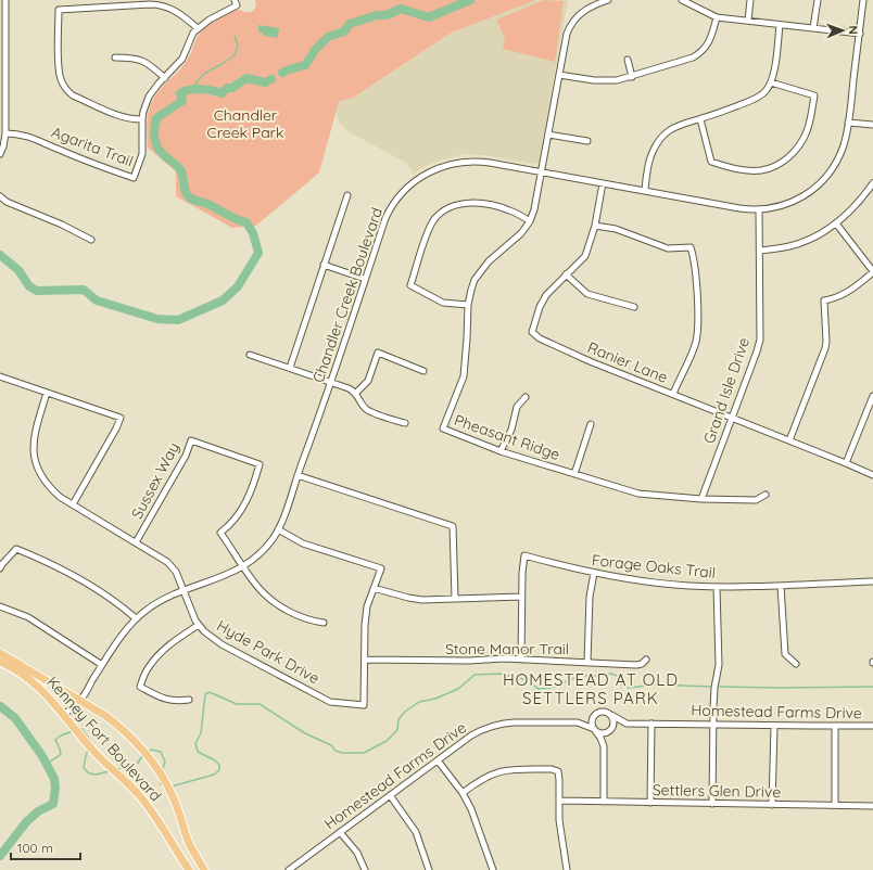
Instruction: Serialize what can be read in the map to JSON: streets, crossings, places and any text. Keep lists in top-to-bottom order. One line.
{"streets":{"main road":["Kenney Fort Boulevard"],"street":["Agarita Trail","Chandler Creek Boulevard","Ranier Lane","Grand Isle Drive","Pheasant Ridge","Sussex Way","Forage Oaks Trail","Stone Manor Trail","Hyde Park Drive","Homestead Farms Drive","Settlers Glen Drive"]},"crossings":[["Chandler Creek Boulevard","Ranier Lane"],["Chandler Creek Boulevard","Grand Isle Drive"],["Chandler Creek Boulevard","Pheasant Ridge"],["Chandler Creek Boulevard","Sussex Way"],["Chandler Creek Boulevard","Hyde Park Drive"],["Chandler Creek Boulevard","Kenney Fort Boulevard"],["Ranier Lane","Grand Isle Drive"],["Grand Isle Drive","Pheasant Ridge"],["Sussex Way","Hyde Park Drive"],["Forage Oaks Trail","Stone Manor Trail"],["Stone Manor Trail","Hyde Park Drive"]],"districts":["HOMESTEAD AT OLD SETTLERS PARK"],"parks":["Chandler Creek Park"],"scale_bar":"100 m","north":"right"}
